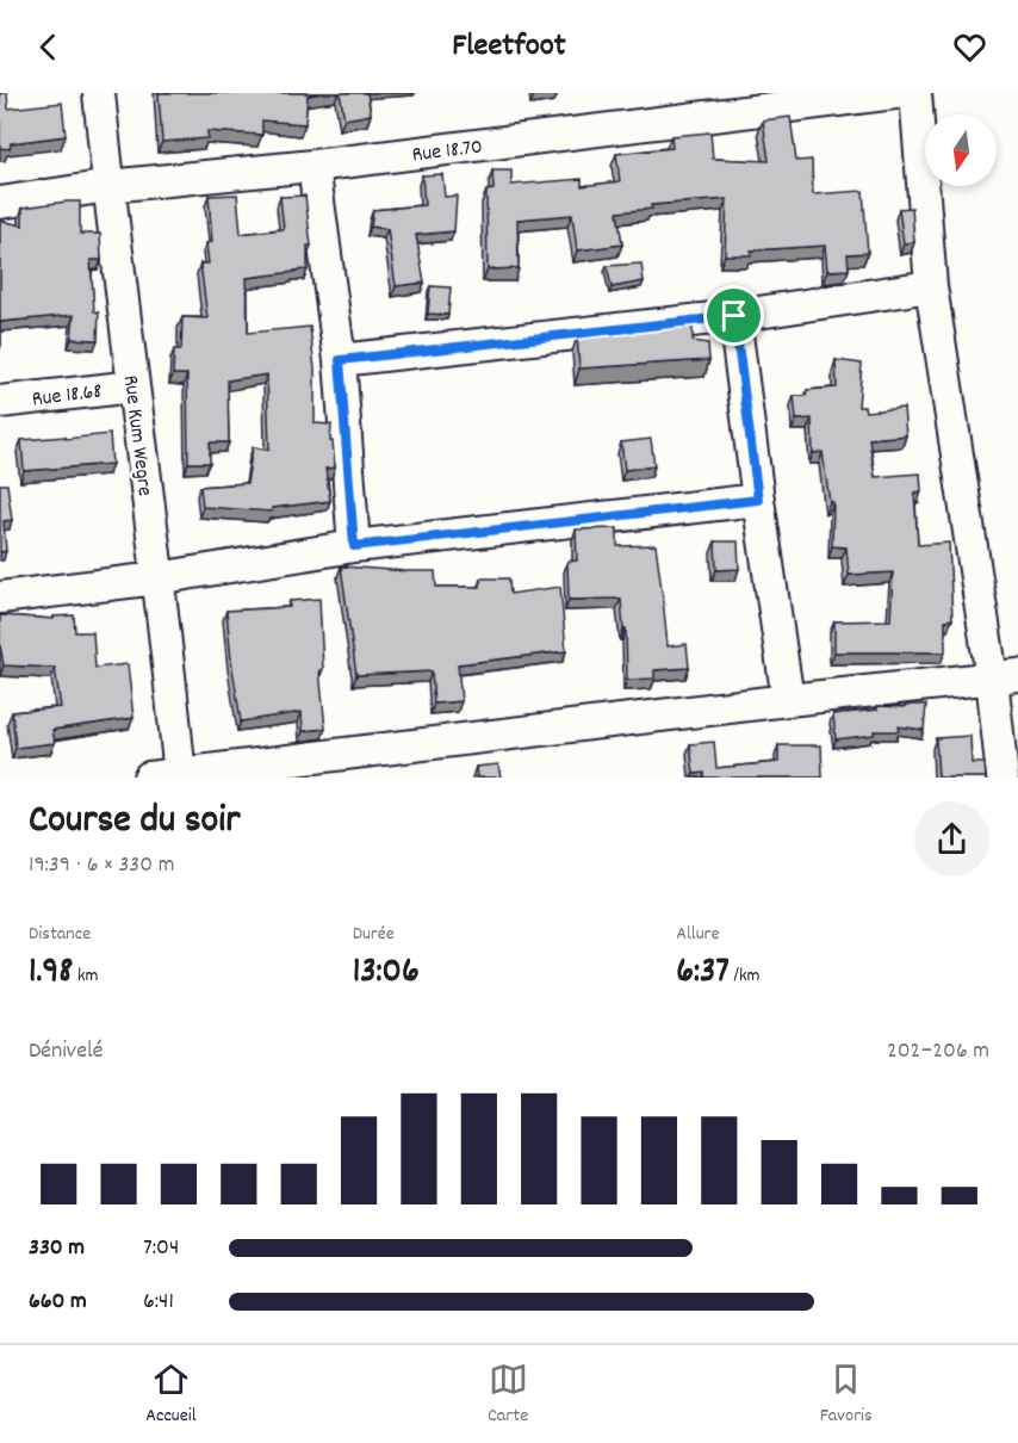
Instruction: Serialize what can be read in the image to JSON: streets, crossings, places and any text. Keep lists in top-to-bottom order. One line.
{"streets":{"street":["Rue 18.70","Rue 18.68","Rue Kum Wegre"]},"crossings":[["Rue 18.70","Rue Kum Wegre"],["Rue 18.68","Rue Kum Wegre"]],"north":"bottom","page":{"header":"Fleetfoot","heading":["Course du soir","19:39 · 6 × 330 m"],"stats":[["Distance","1.98 km"],["Durée","13:06"],["Allure","6:37 /km"]],"chart":["Dénivelé","202–206 m"],"list":[{"name":"330 m","note":"7:04"},{"name":"660 m","note":"6:41"}],"tabs":["Accueil","Carte","Favoris"]}}
